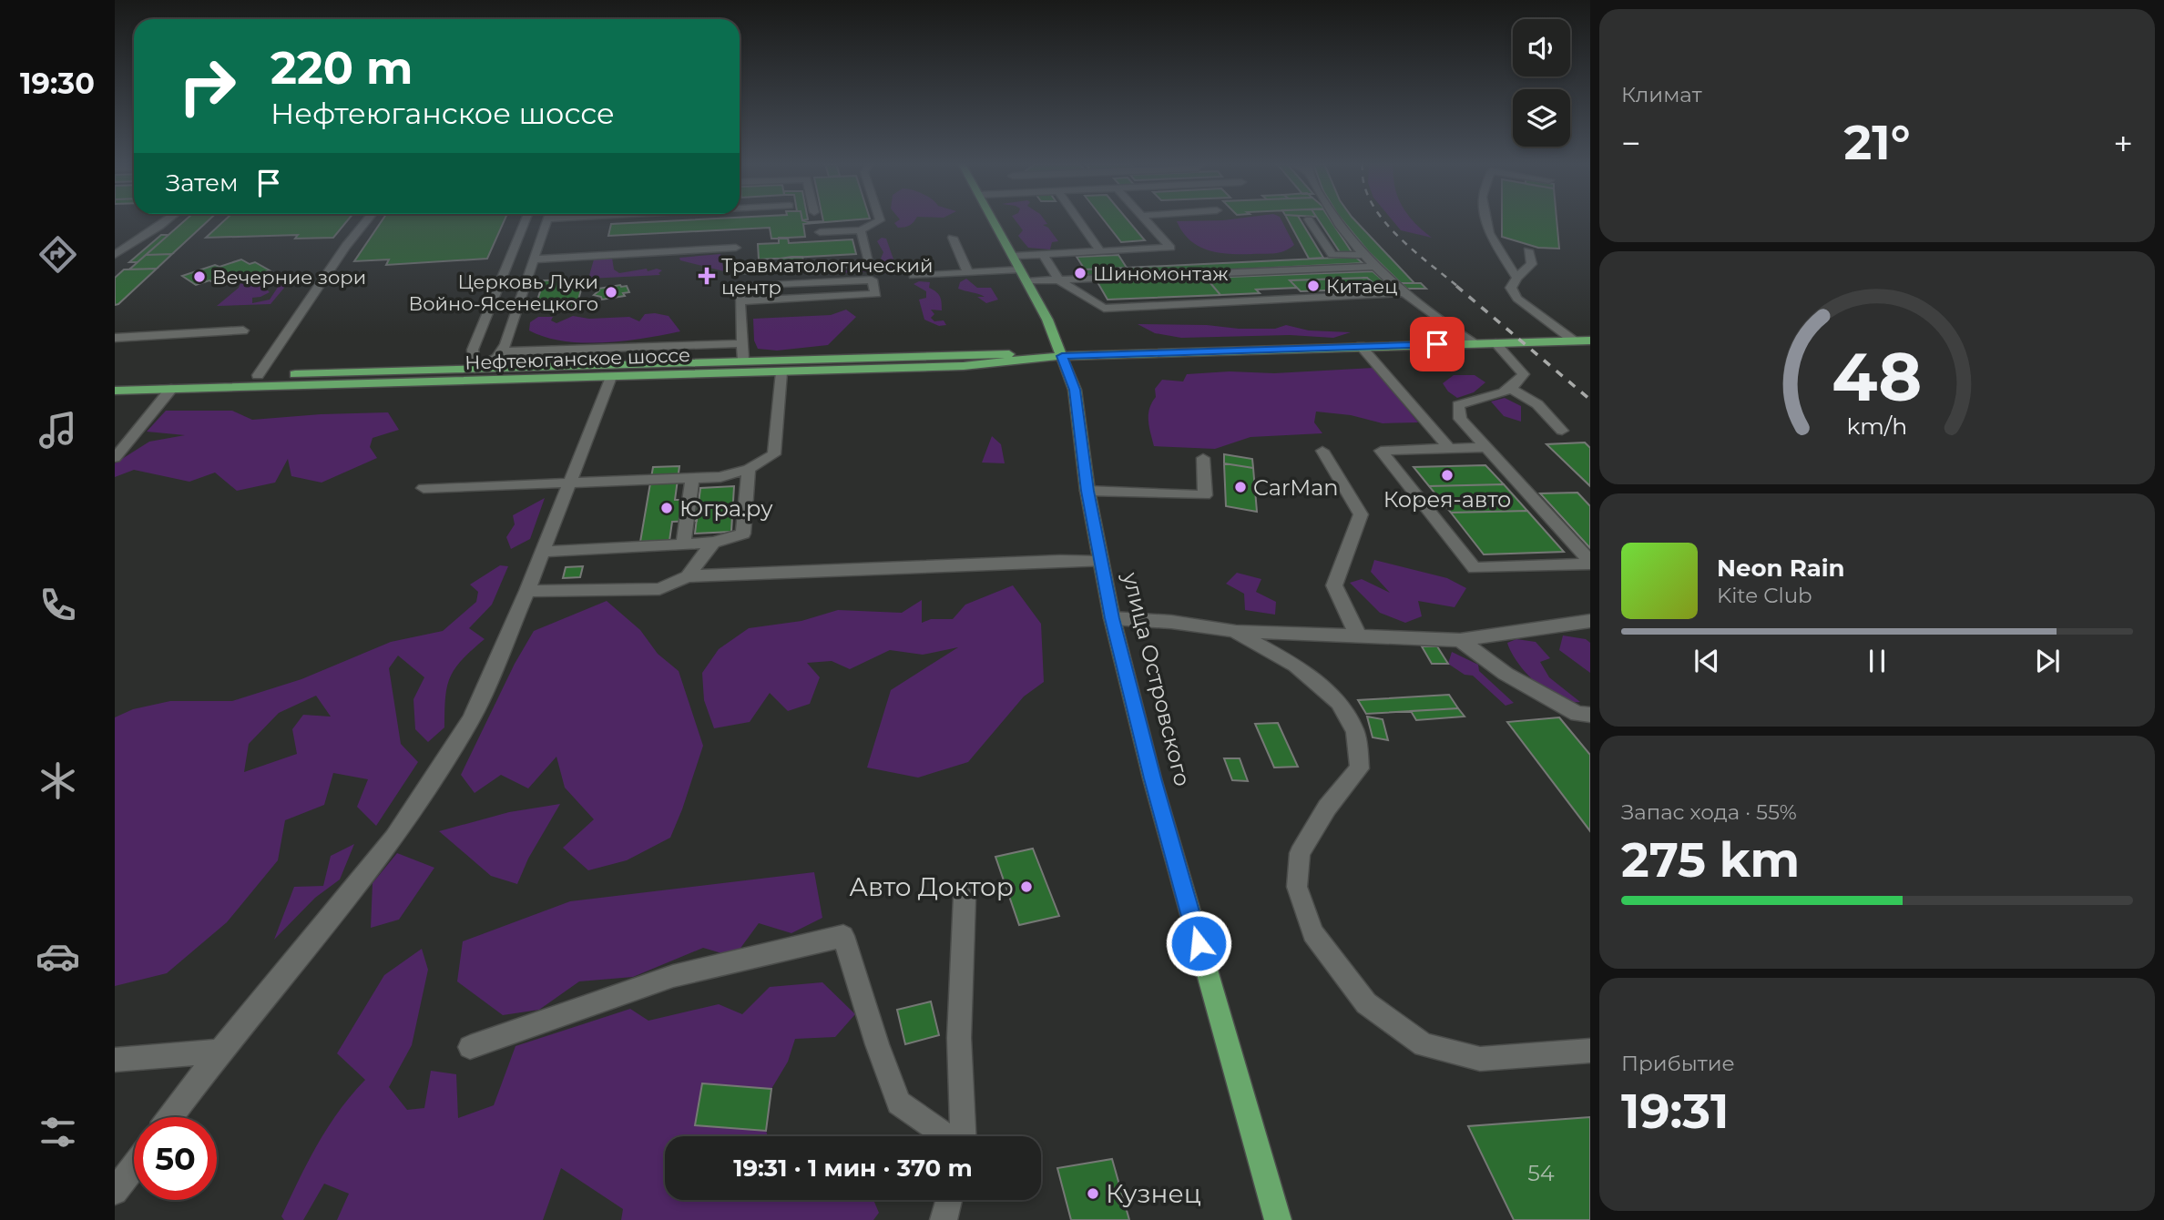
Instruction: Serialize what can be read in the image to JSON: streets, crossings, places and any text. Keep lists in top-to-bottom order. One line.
{"streets":{"main road":["Нефтеюганское шоссе","улица Островского"]},"crossings":[["Нефтеюганское шоссе","улица Островского"]],"places":{"other":["Шиномонтаж","Вечерние зори","Китаец","Церковь Луки Войно-Ясенецкого","Корея-авто","CarMan","Югра.ру","Авто Доктор","Кузнец"],"health":["Травматологический центр"]},"house_numbers":["54"],"page":{"tabs":"19:30","tile":["Климат",["Запас хода · 55%","275 km"],["Прибытие","19:31"]],"turn":["220 m","Нефтеюганское шоссе"],"heat":["−","21°","+"],"then":"Затем","song":["Neon Rain","Kite Club"],"limit":"50","trip":"19:31 · 1 мин · 370 m","gauge":["48","km/h"]}}
